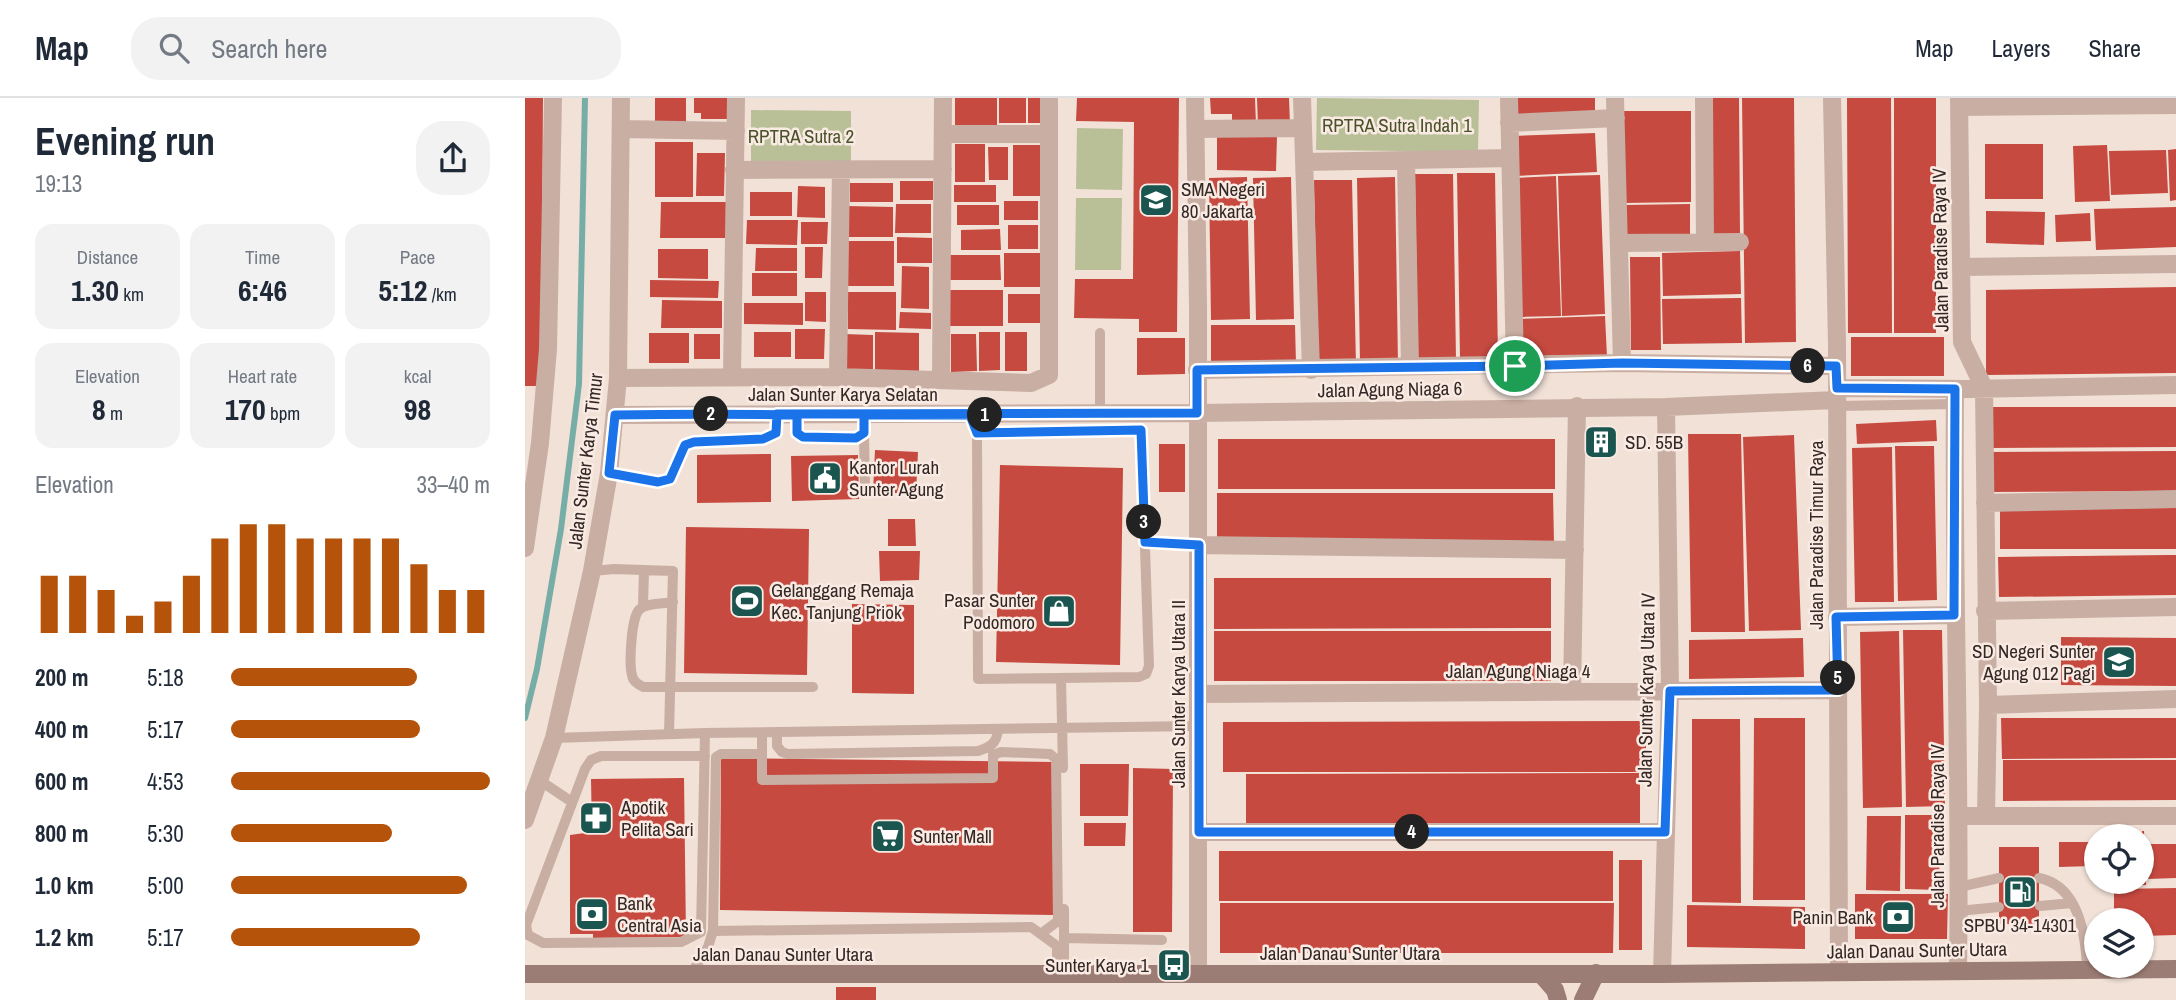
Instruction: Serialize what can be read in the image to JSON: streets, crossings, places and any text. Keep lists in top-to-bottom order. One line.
{"streets":{"main road":["Jalan Danau Sunter Utara"],"street":["Jalan Paradise Raya IV","Jalan Agung Niaga 6","Jalan Sunter Karya Selatan","Jalan Sunter Karya Timur","Jalan Paradise Timur Raya","Jalan Agung Niaga 4","Jalan Sunter Karya Utara IV","Jalan Sunter Karya Utara II"]},"crossings":[["Jalan Paradise Raya IV","Jalan Agung Niaga 6"],["Jalan Paradise Raya IV","Jalan Danau Sunter Utara"],["Jalan Agung Niaga 6","Jalan Sunter Karya Selatan"],["Jalan Agung Niaga 6","Jalan Paradise Timur Raya"],["Jalan Agung Niaga 6","Jalan Sunter Karya Utara IV"],["Jalan Agung Niaga 6","Jalan Sunter Karya Utara II"],["Jalan Sunter Karya Selatan","Jalan Sunter Karya Timur"],["Jalan Sunter Karya Selatan","Jalan Sunter Karya Utara II"],["Jalan Paradise Timur Raya","Jalan Agung Niaga 4"],["Jalan Paradise Timur Raya","Jalan Danau Sunter Utara"],["Jalan Agung Niaga 4","Jalan Sunter Karya Utara IV"],["Jalan Agung Niaga 4","Jalan Sunter Karya Utara II"],["Jalan Sunter Karya Utara IV","Jalan Danau Sunter Utara"],["Jalan Sunter Karya Utara II","Jalan Danau Sunter Utara"]],"parks":["RPTRA Sutra Indah 1","RPTRA Sutra 2"],"places":{"school or university":["SMA Negeri 80 Jakarta","SD Negeri Sunter Agung 012 Pagi"],"building":["SD. 55B"],"public building":["Kantor Lurah Sunter Agung"],"sports":["Gelanggang Remaja Kec. Tanjung Priok"],"shop":["Pasar Sunter Podomoro"],"pharmacy":["Apotik Pelita Sari"],"supermarket":["Sunter Mall"],"fuel station":["SPBU 34-14301"],"bank":["Bank Central Asia","Panin Bank"],"bus stop":["Sunter Karya 1"]},"page":{"header":"Map","search":"Search here","nav":["Map","Layers","Share"],"heading":["Evening run","19:13"],"stats":[["Distance","1.30 km"],["Time","6:46"],["Pace","5:12 /km"],["Elevation","8 m"],["Heart rate","170 bpm"],["kcal","98"]],"pins":["6","2","1","3","5","4"],"chart":["Elevation","33–40 m"],"list":[{"name":"200 m","note":"5:18"},{"name":"400 m","note":"5:17"},{"name":"600 m","note":"4:53"},{"name":"800 m","note":"5:30"},{"name":"1.0 km","note":"5:00"},{"name":"1.2 km","note":"5:17"}]}}
